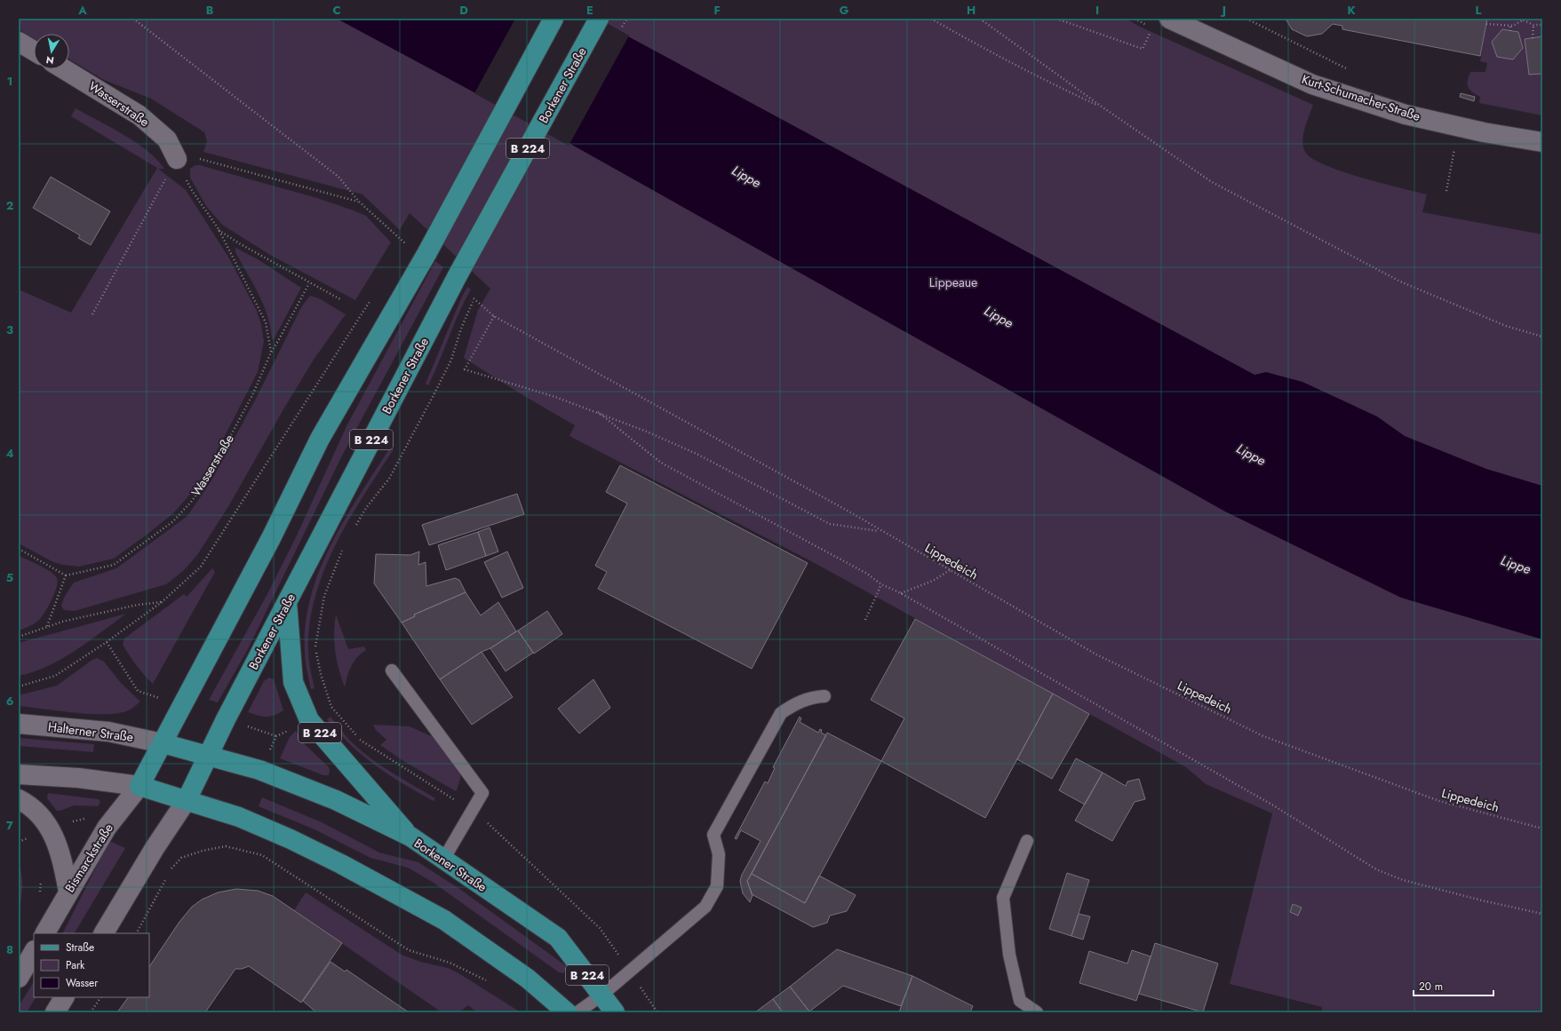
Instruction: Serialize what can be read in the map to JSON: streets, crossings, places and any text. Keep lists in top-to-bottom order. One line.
{"streets":{"main road":["Borkener Straße","B 224"],"street":["Kurt-Schumacher-Straße","Wasserstraße","Halterner Straße","Bismarckstraße"],"path":["Lippedeich"]},"crossings":[["Borkener Straße","B 224"],["Borkener Straße","Halterner Straße"],["B 224","Halterner Straße"],["B 224","Bismarckstraße"]],"water":["Lippe"],"parks":["Lippeaue"],"legend":["Straße","Park","Wasser"],"scale_bar":"20 m","north":"bottom","grid":{"columns":["A","B","C","D","E","F","G","H","I","J","K","L"],"rows":["1","2","3","4","5","6","7","8"]}}
